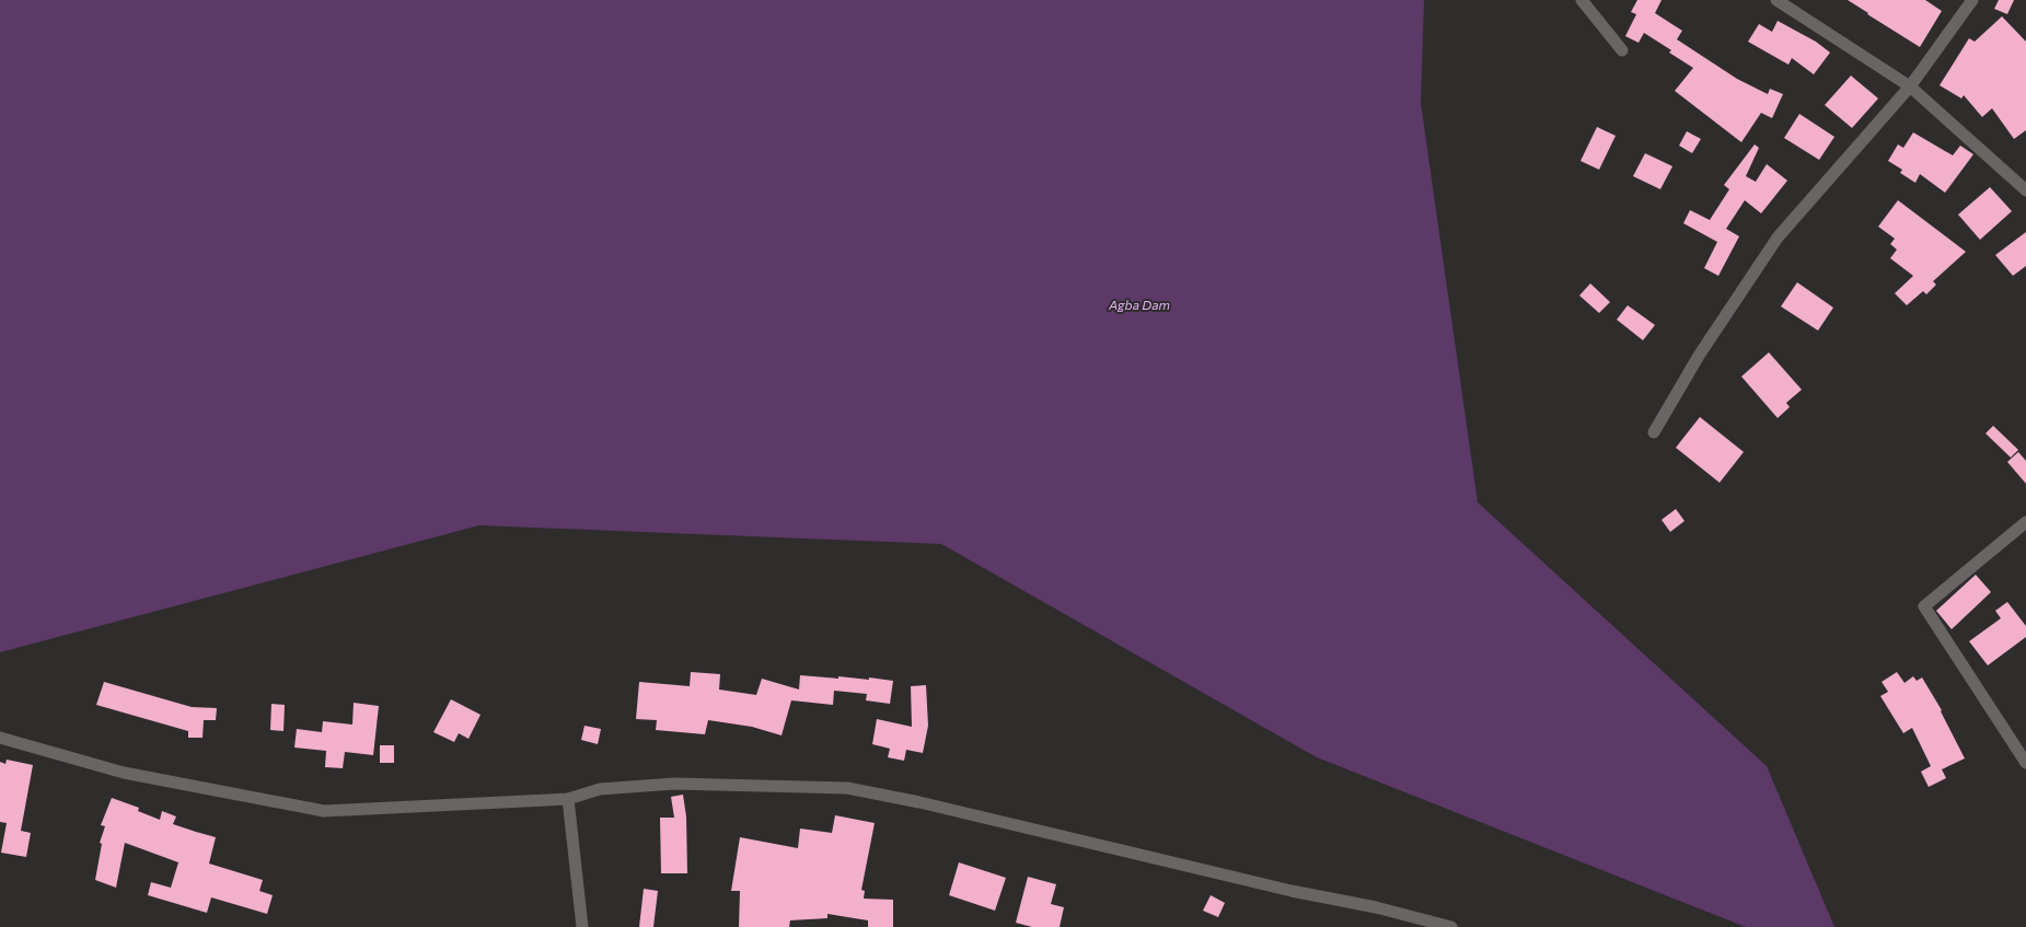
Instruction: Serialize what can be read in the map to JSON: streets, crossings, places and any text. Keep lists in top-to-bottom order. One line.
{"water":["Agba Dam"]}
